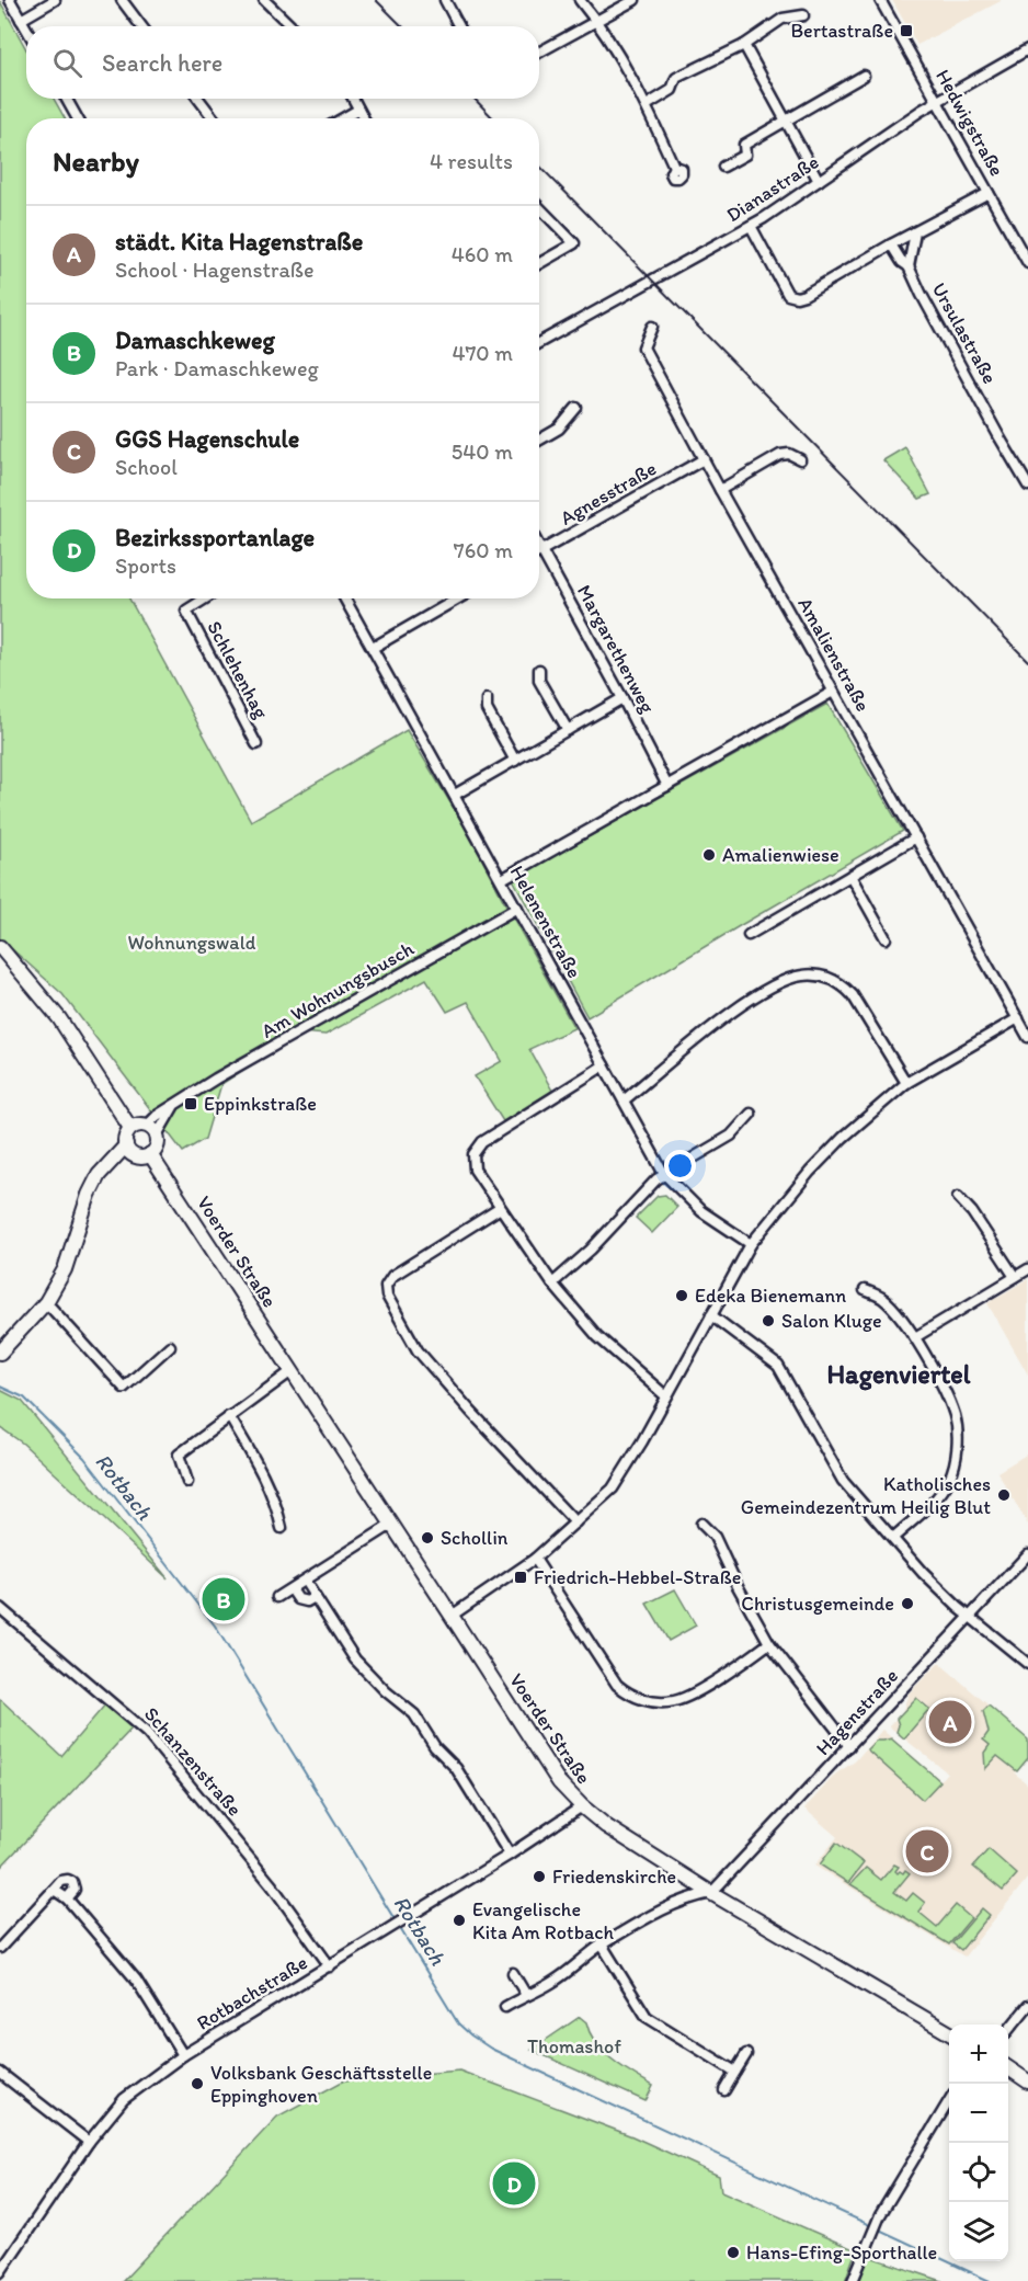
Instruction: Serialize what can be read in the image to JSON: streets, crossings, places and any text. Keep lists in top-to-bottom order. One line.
{"streets":{"main road":["Voerder Straße"],"street":["Hedwigstraße","Dianastraße","Ursulastraße","Agnesstraße","Margarethenweg","Amalienstraße","Schlehenhag","Helenenstraße","Am Wohnungsbusch","Hagenstraße","Schanzenstraße","Rotbachstraße"]},"crossings":[["Hedwigstraße","Dianastraße"],["Agnesstraße","Margarethenweg"],["Agnesstraße","Amalienstraße"],["Helenenstraße","Am Wohnungsbusch"],["Am Wohnungsbusch","Voerder Straße"],["Voerder Straße","Hagenstraße"],["Voerder Straße","Rotbachstraße"],["Schanzenstraße","Rotbachstraße"]],"districts":["Hagenviertel"],"water":["Rotbach"],"parks":["Wohnungswald","Thomashof"],"places":{"transit":["Bertastraße","Eppinkstraße","Friedrich-Hebbel-Straße"],"other":["Amalienwiese","Edeka Bienemann","Salon Kluge","Katholisches Gemeindezentrum Heilig Blut","Schollin","Christusgemeinde","Friedenskirche","Evangelische Kita Am Rotbach","Volksbank Geschäftsstelle Eppinghoven","Hans-Efing-Sporthalle"]},"page":{"search":"Search here","heading":["Nearby","4 results"],"list":[{"mark":"A","name":"städt. Kita Hagenstraße","note":"School · Hagenstraße","value":"460 m"},{"mark":"B","name":"Damaschkeweg","note":"Park · Damaschkeweg","value":"470 m"},{"mark":"C","name":"GGS Hagenschule","note":"School","value":"540 m"},{"mark":"D","name":"Bezirkssportanlage","note":"Sports","value":"760 m"}],"pins":["B","A","C","D"],"map_buttons":["+","−"]}}
